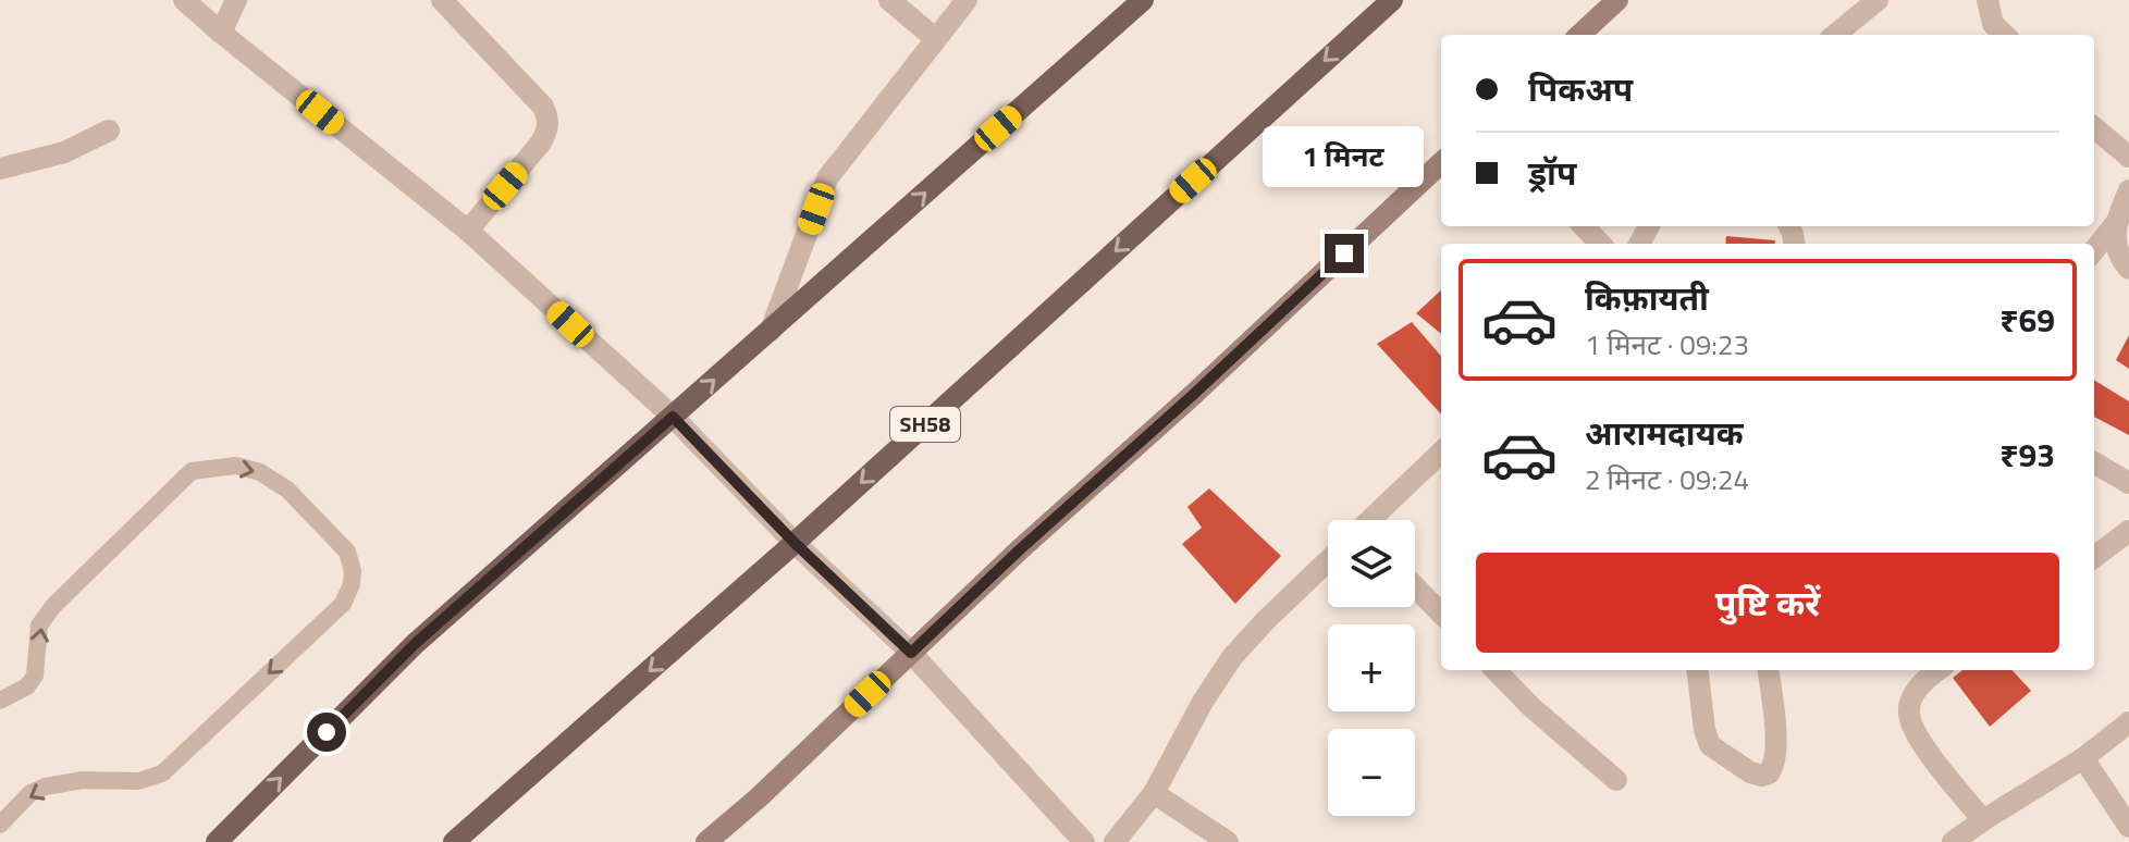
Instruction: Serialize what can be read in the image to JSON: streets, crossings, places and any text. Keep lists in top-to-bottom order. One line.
{"streets":{"main road":["SH58"]},"page":{"banner":["पिकअप","ड्रॉप"],"bubble":"1 मिनट","list":[{"name":"किफ़ायती","note":"1 मिनट · 09:23","value":"₹69"},{"name":"आरामदायक","note":"2 मिनट · 09:24","value":"₹93"}],"map_buttons":["+","−"],"buttons":"पुष्टि करें"}}
